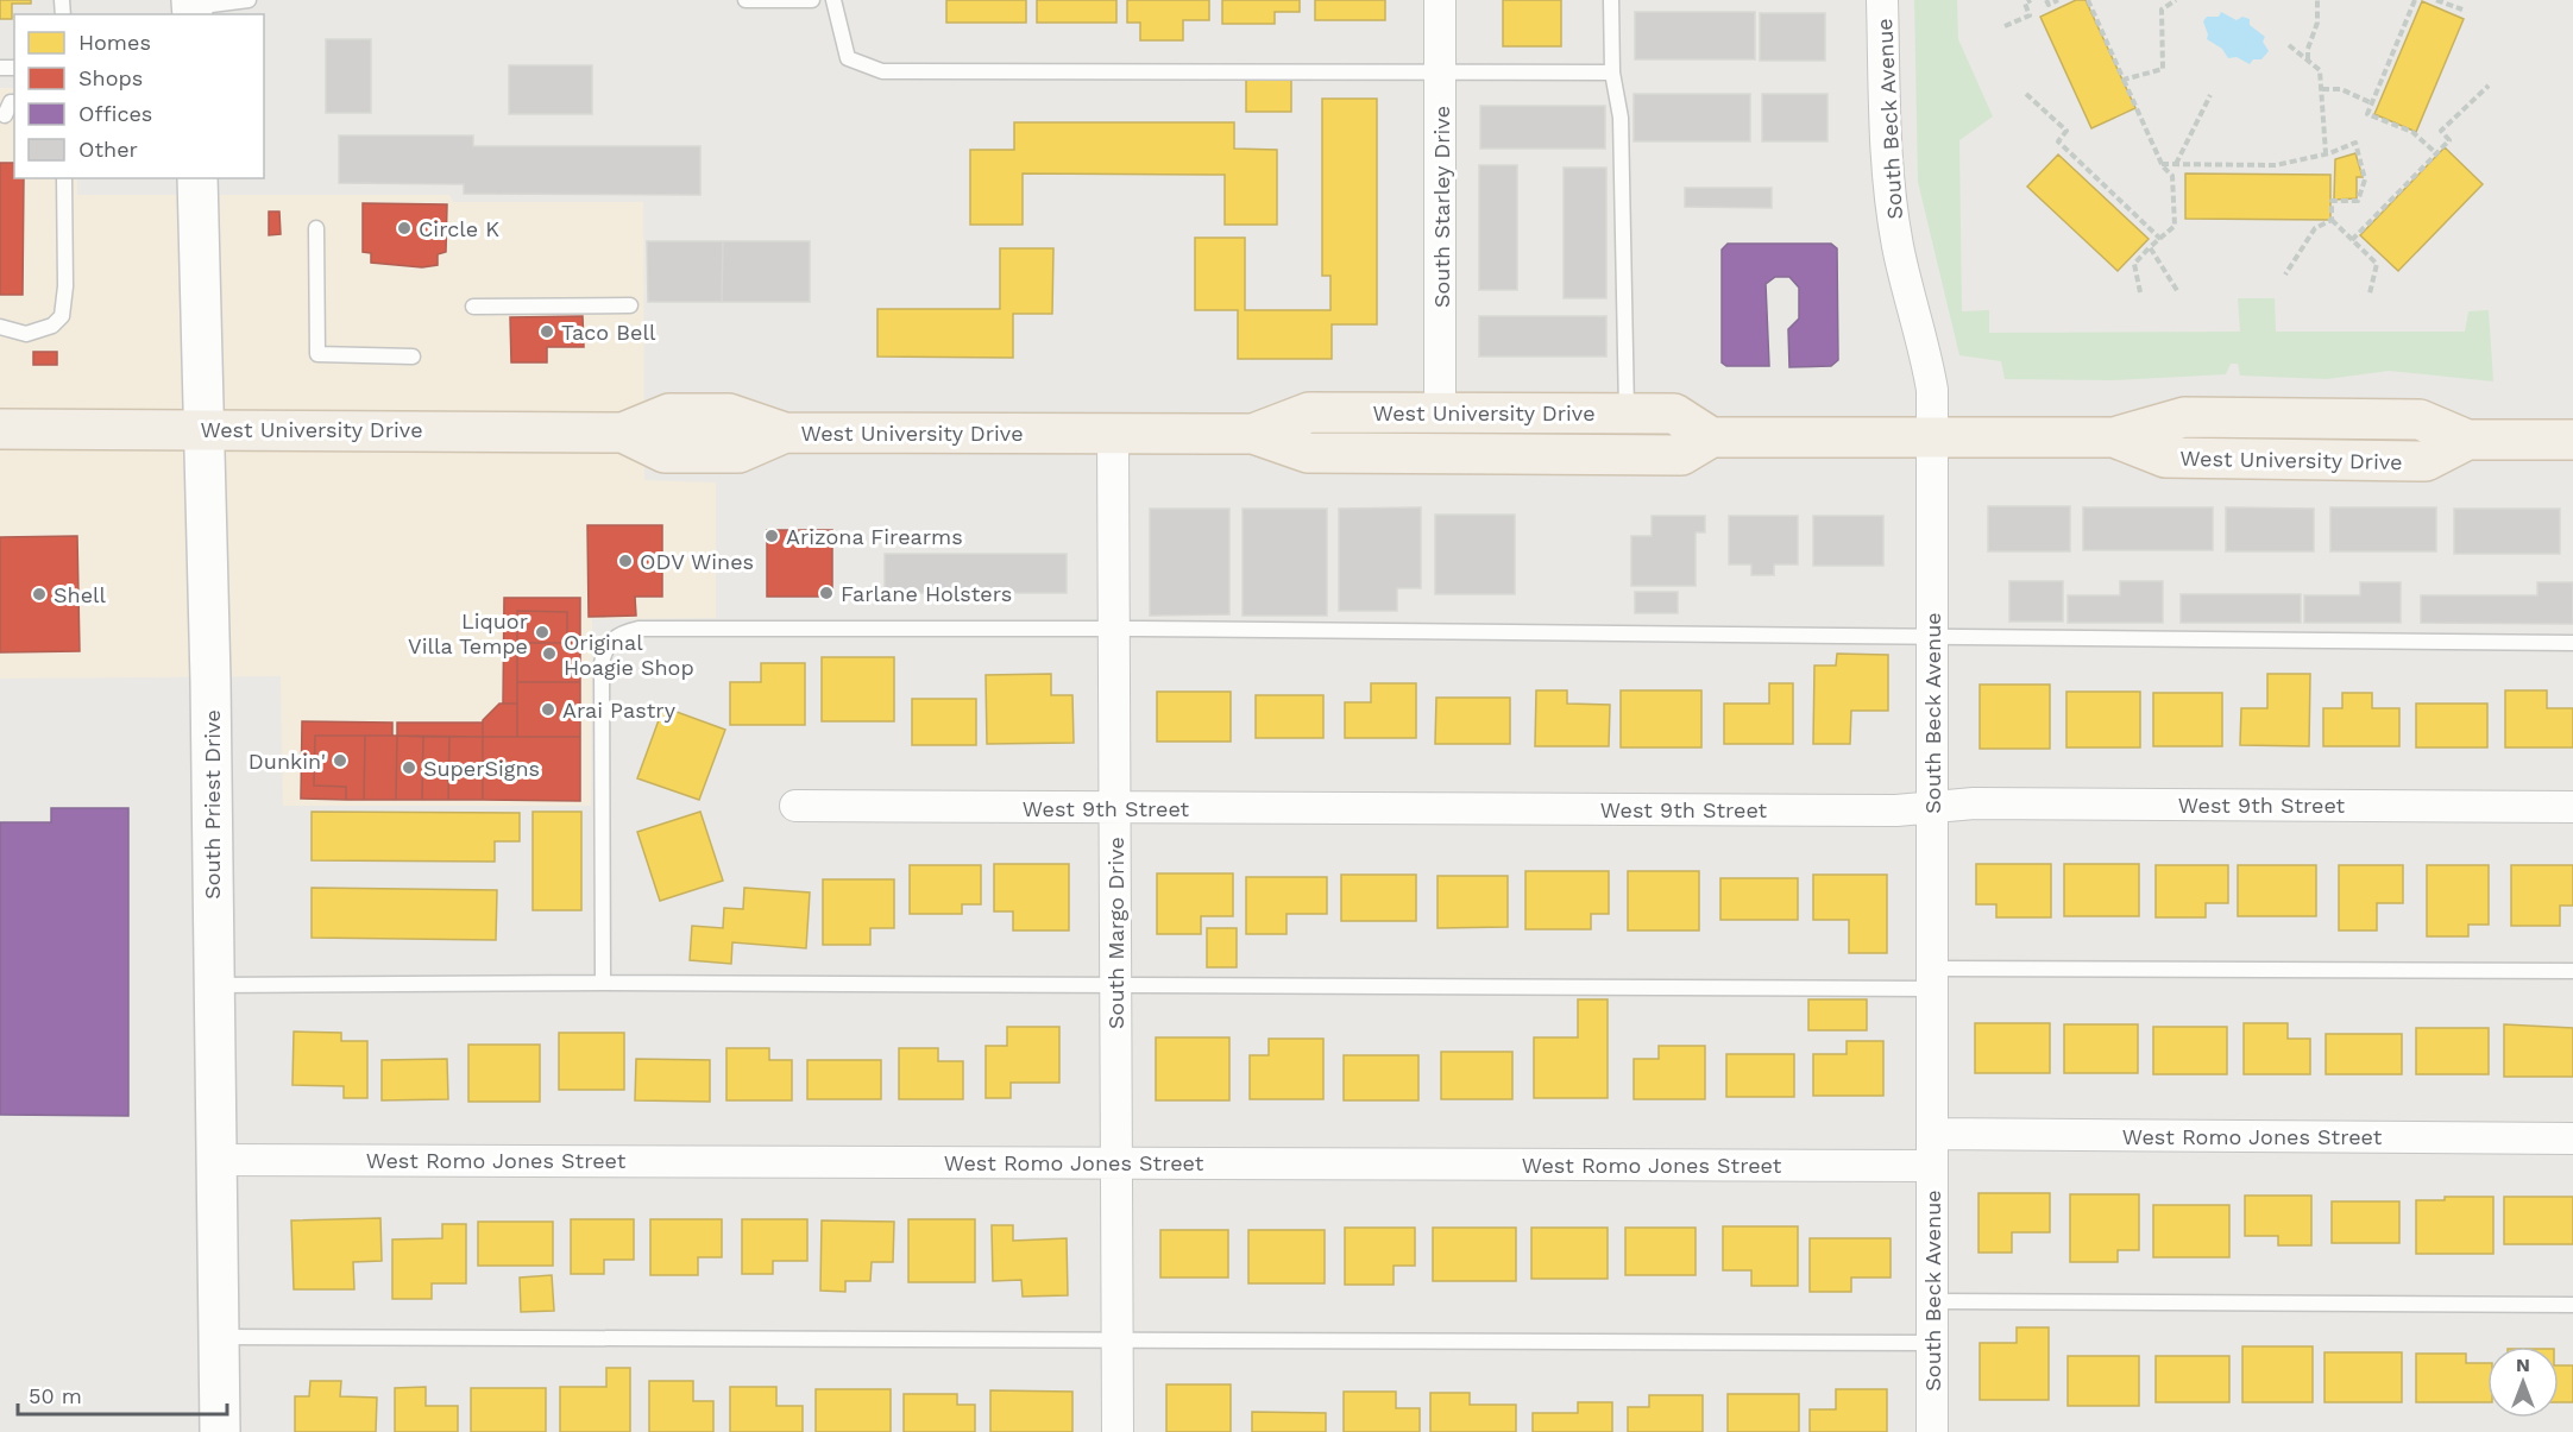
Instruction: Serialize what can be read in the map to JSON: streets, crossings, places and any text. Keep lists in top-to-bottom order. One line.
{"streets":{"main road":["West University Drive","South Priest Drive"],"street":["South Beck Avenue","South Starley Drive","West 9th Street","South Margo Drive","West Romo Jones Street"]},"crossings":[["South Beck Avenue","West University Drive"],["South Beck Avenue","West 9th Street"],["South Beck Avenue","West Romo Jones Street"],["South Starley Drive","West University Drive"],["West University Drive","South Priest Drive"],["West University Drive","South Margo Drive"],["South Priest Drive","West Romo Jones Street"],["West 9th Street","South Margo Drive"],["South Margo Drive","West Romo Jones Street"]],"places":["Circle K","Taco Bell","Arizona Firearms","ODV Wines","Farlane Holsters","Shell","Liquor Villa Tempe","Original Hoagie Shop","Arai Pastry","Dunkin'","SuperSigns"],"legend":["Homes","Shops","Offices","Other"],"scale_bar":"50 m","north":"top"}
